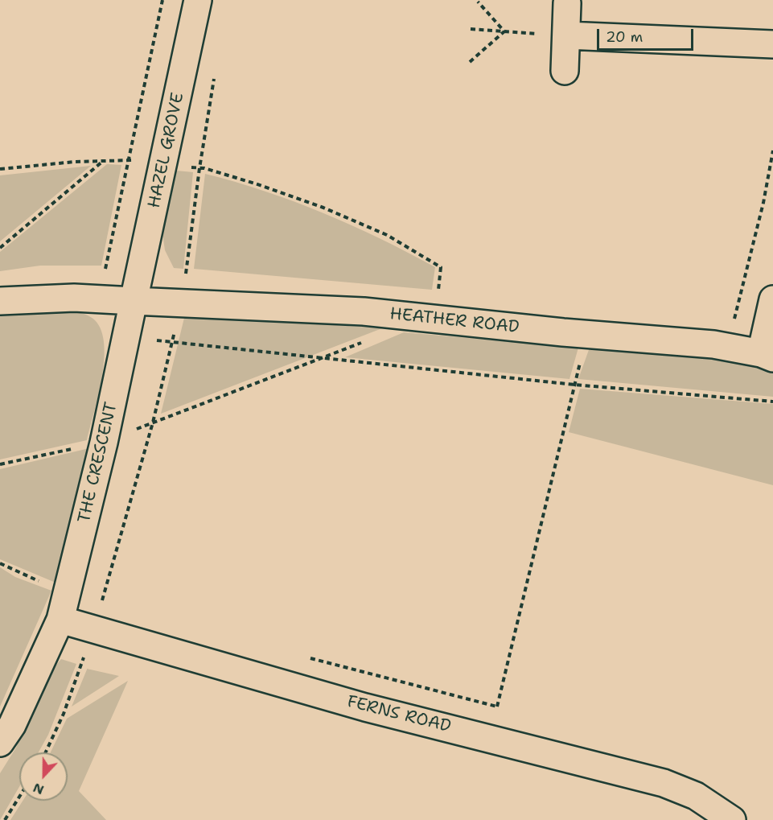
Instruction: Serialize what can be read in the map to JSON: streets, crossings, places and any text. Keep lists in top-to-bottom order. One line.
{"streets":{"street":["HAZEL GROVE","HEATHER ROAD","THE CRESCENT","FERNS ROAD"]},"crossings":[["HAZEL GROVE","HEATHER ROAD"],["HAZEL GROVE","THE CRESCENT"],["HEATHER ROAD","THE CRESCENT"],["THE CRESCENT","FERNS ROAD"]],"scale_bar":"20 m","north":"bottom"}
